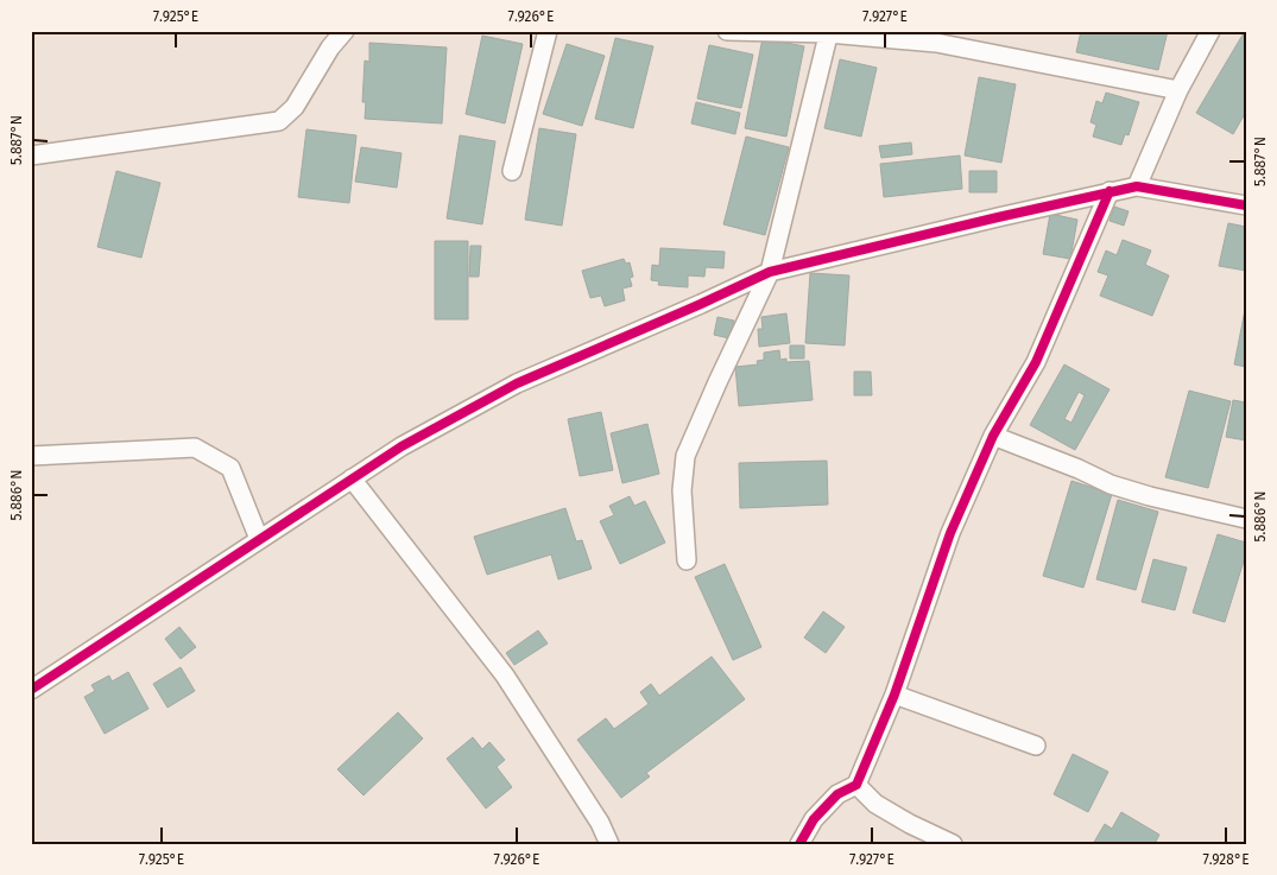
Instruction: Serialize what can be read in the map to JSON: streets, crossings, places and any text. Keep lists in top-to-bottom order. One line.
{"coordinates":["7.925°E","7.926°E","7.927°E","5.887°N","5.886°N","7.928°E"]}
